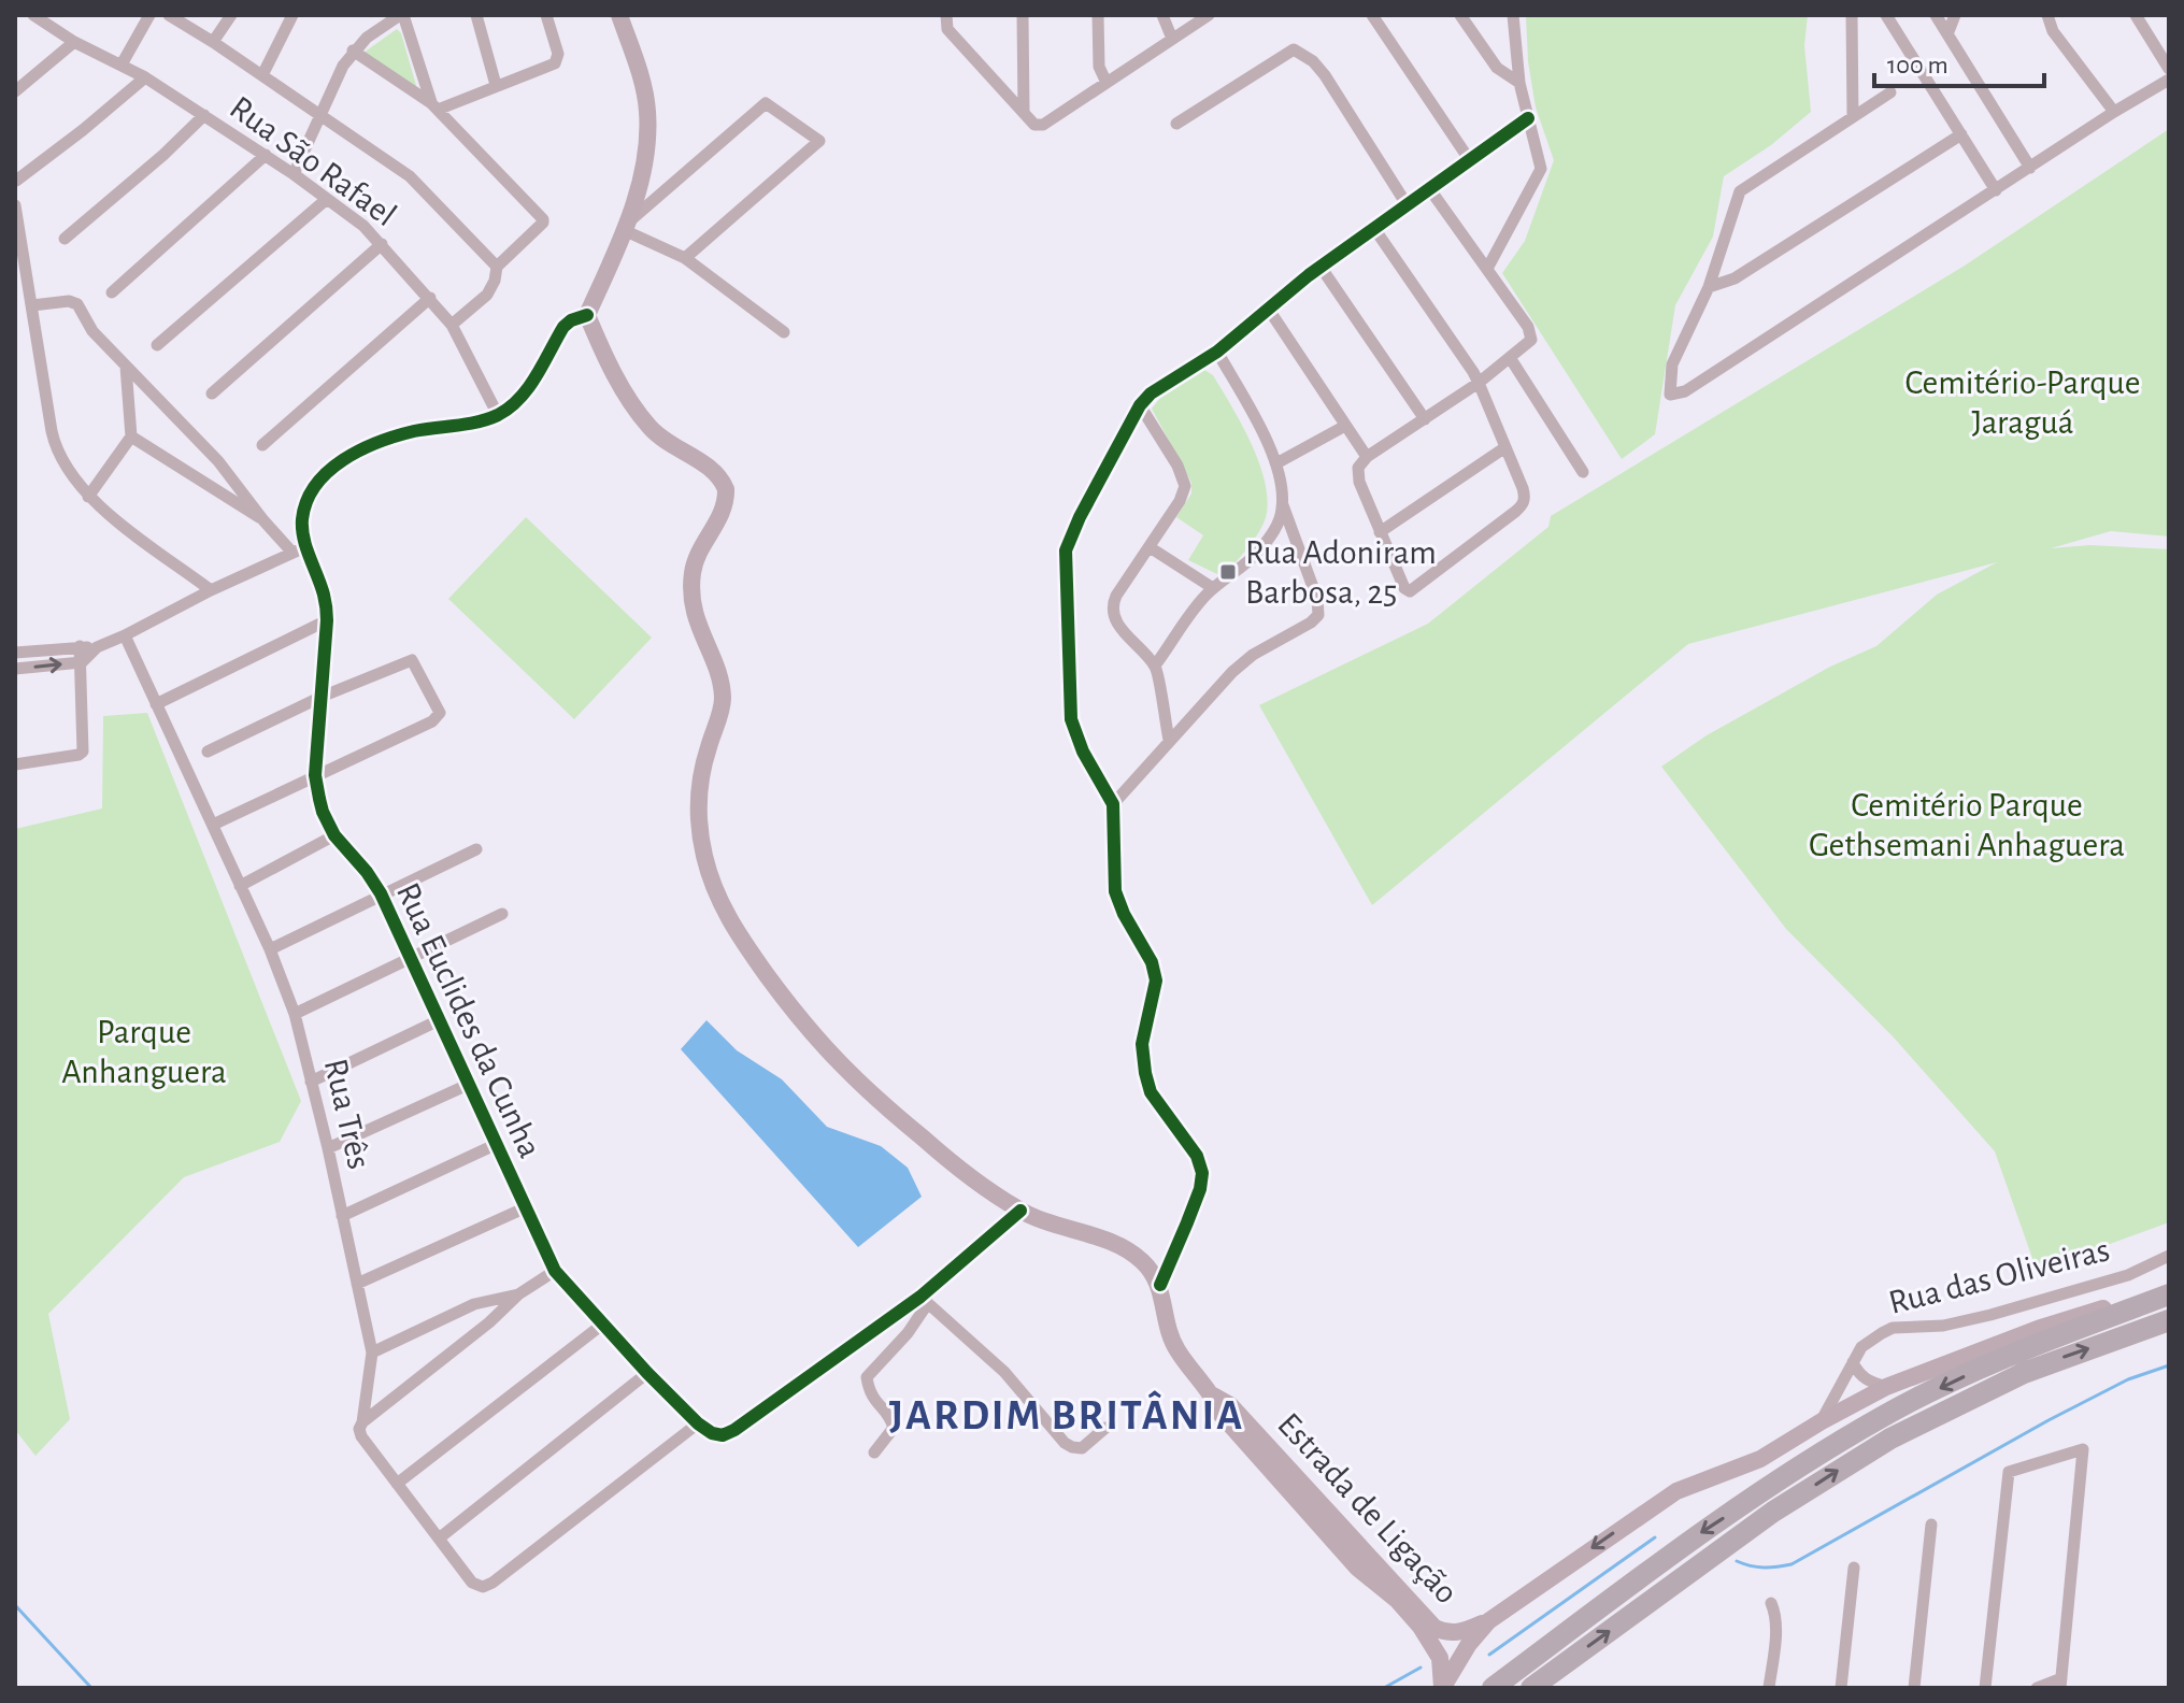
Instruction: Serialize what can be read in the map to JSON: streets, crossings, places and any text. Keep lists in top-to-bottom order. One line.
{"streets":{"main road":["Estrada de Ligação"],"street":["Rua São Rafael","Rua Euclides da Cunha","Rua Três","Rua das Oliveiras"]},"crossings":[["Rua São Rafael","Rua Euclides da Cunha"]],"districts":["JARDIM BRITÂNIA"],"parks":["Cemitério-Parque Jaraguá","Cemitério Parque Gethsemani Anhaguera","Parque Anhanguera"],"places":{"transit":["Rua Adoniram Barbosa, 25"]},"scale_bar":"100 m"}
